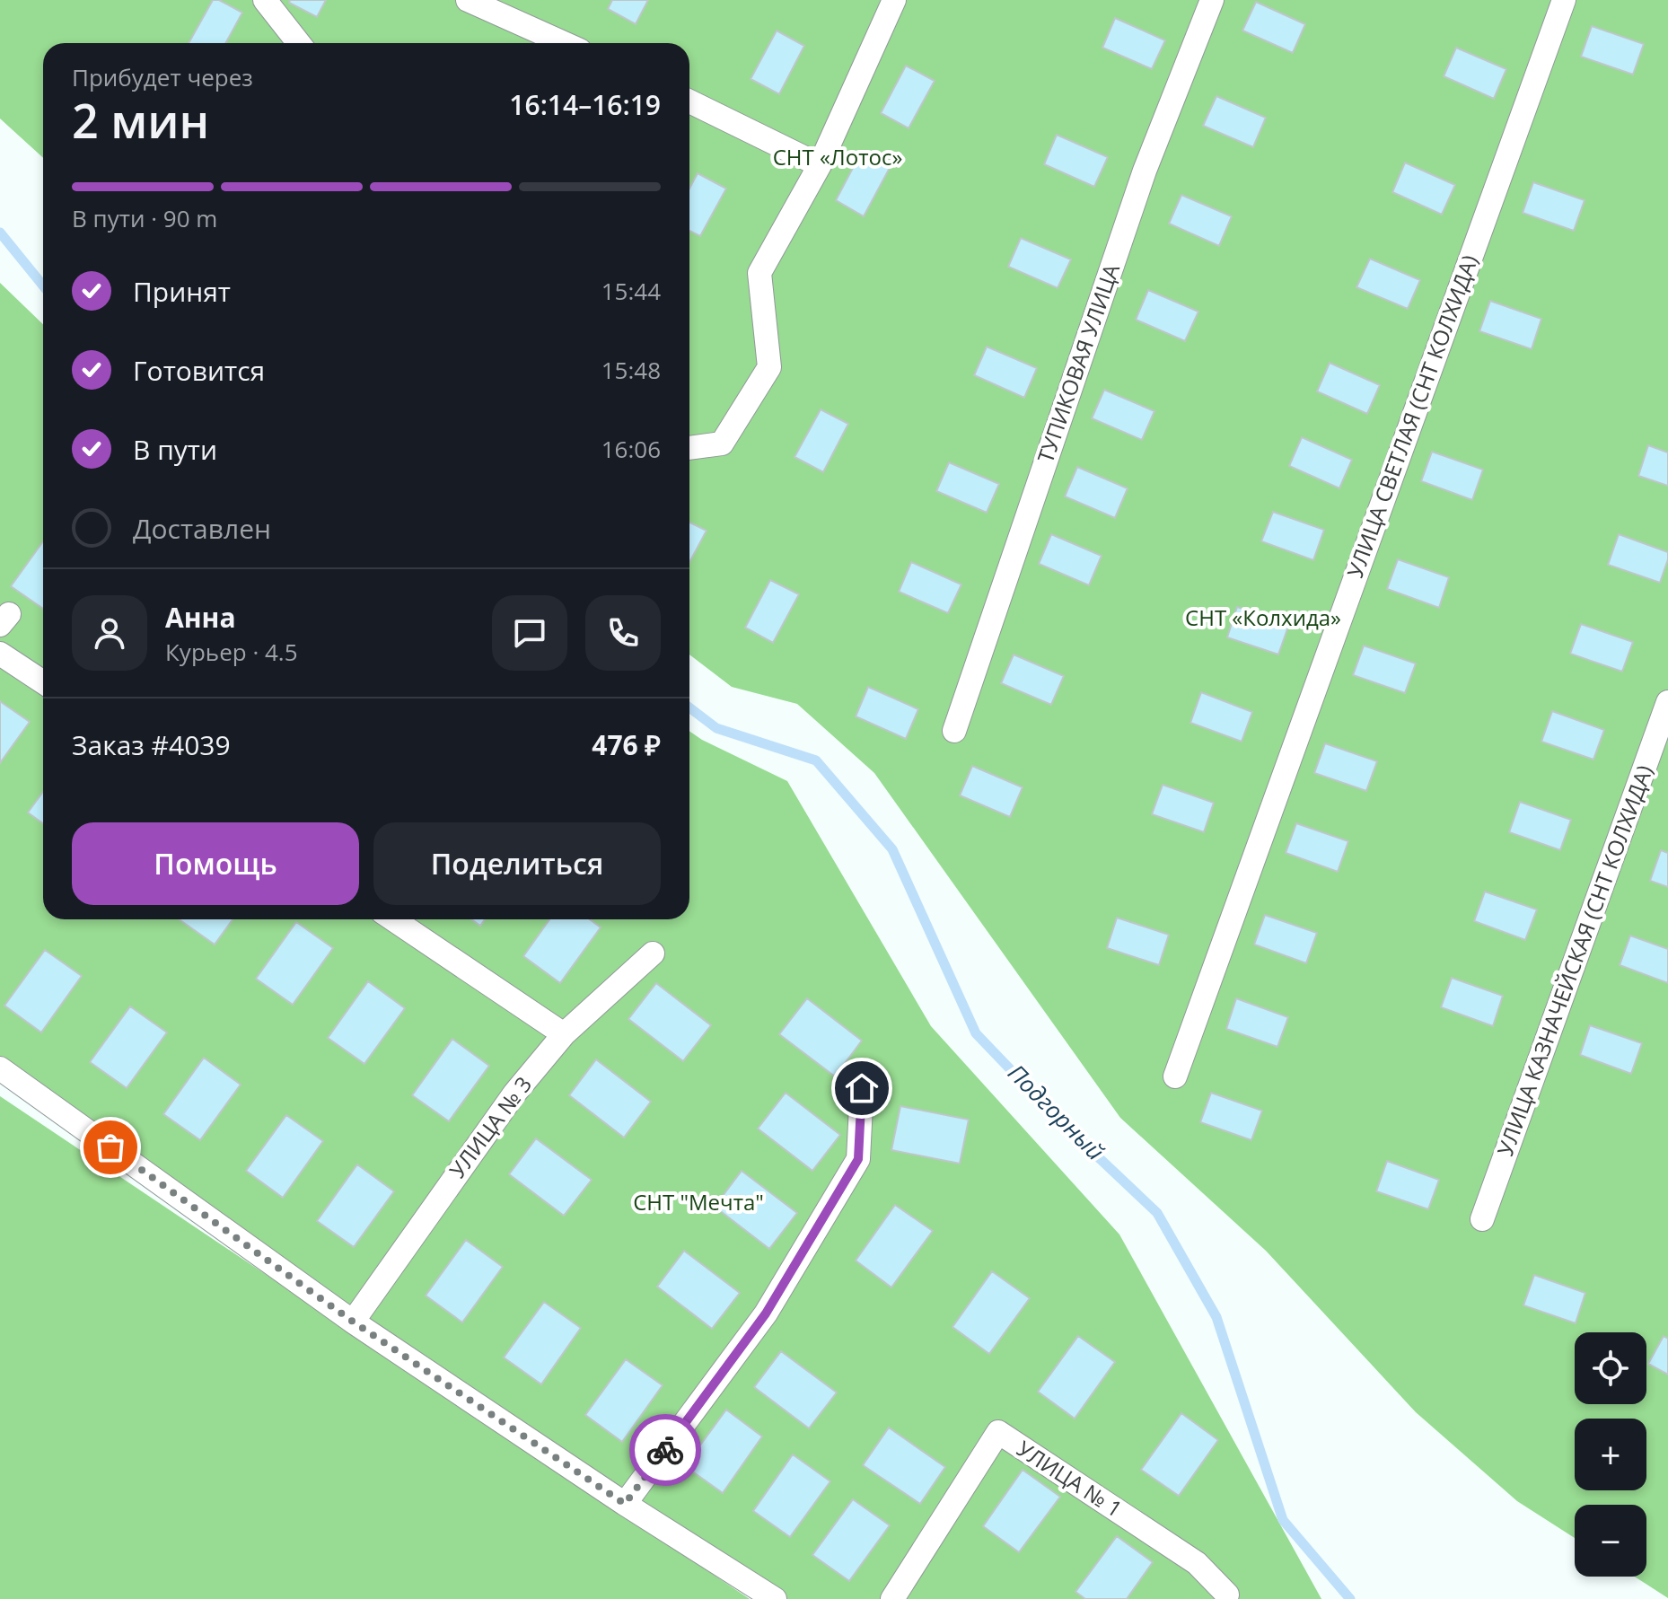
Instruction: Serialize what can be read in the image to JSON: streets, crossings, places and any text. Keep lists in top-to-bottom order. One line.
{"streets":{"street":["ТУПИКОВАЯ УЛИЦА","УЛИЦА СВЕТЛАЯ (СНТ КОЛХИДА)","УЛИЦА КАЗНАЧЕЙСКАЯ (СНТ КОЛХИДА)","УЛИЦА № 3","УЛИЦА № 1"]},"water":["Подгорный"],"parks":["СНТ «Лотос»","СНТ «Колхида»","СНТ \"Мечта\""],"page":{"heading":["2 мин","Прибудет через","16:14–16:19"],"panel":["Анна","Курьер · 4.5","Заказ #4039","476 ₽"],"bar":"В пути · 90 m","list":[["Принят","15:44"],["Готовится","15:48"],["В пути","16:06"],"Доставлен"],"buttons":["Помощь","Поделиться"],"map_buttons":["+","−"]}}
